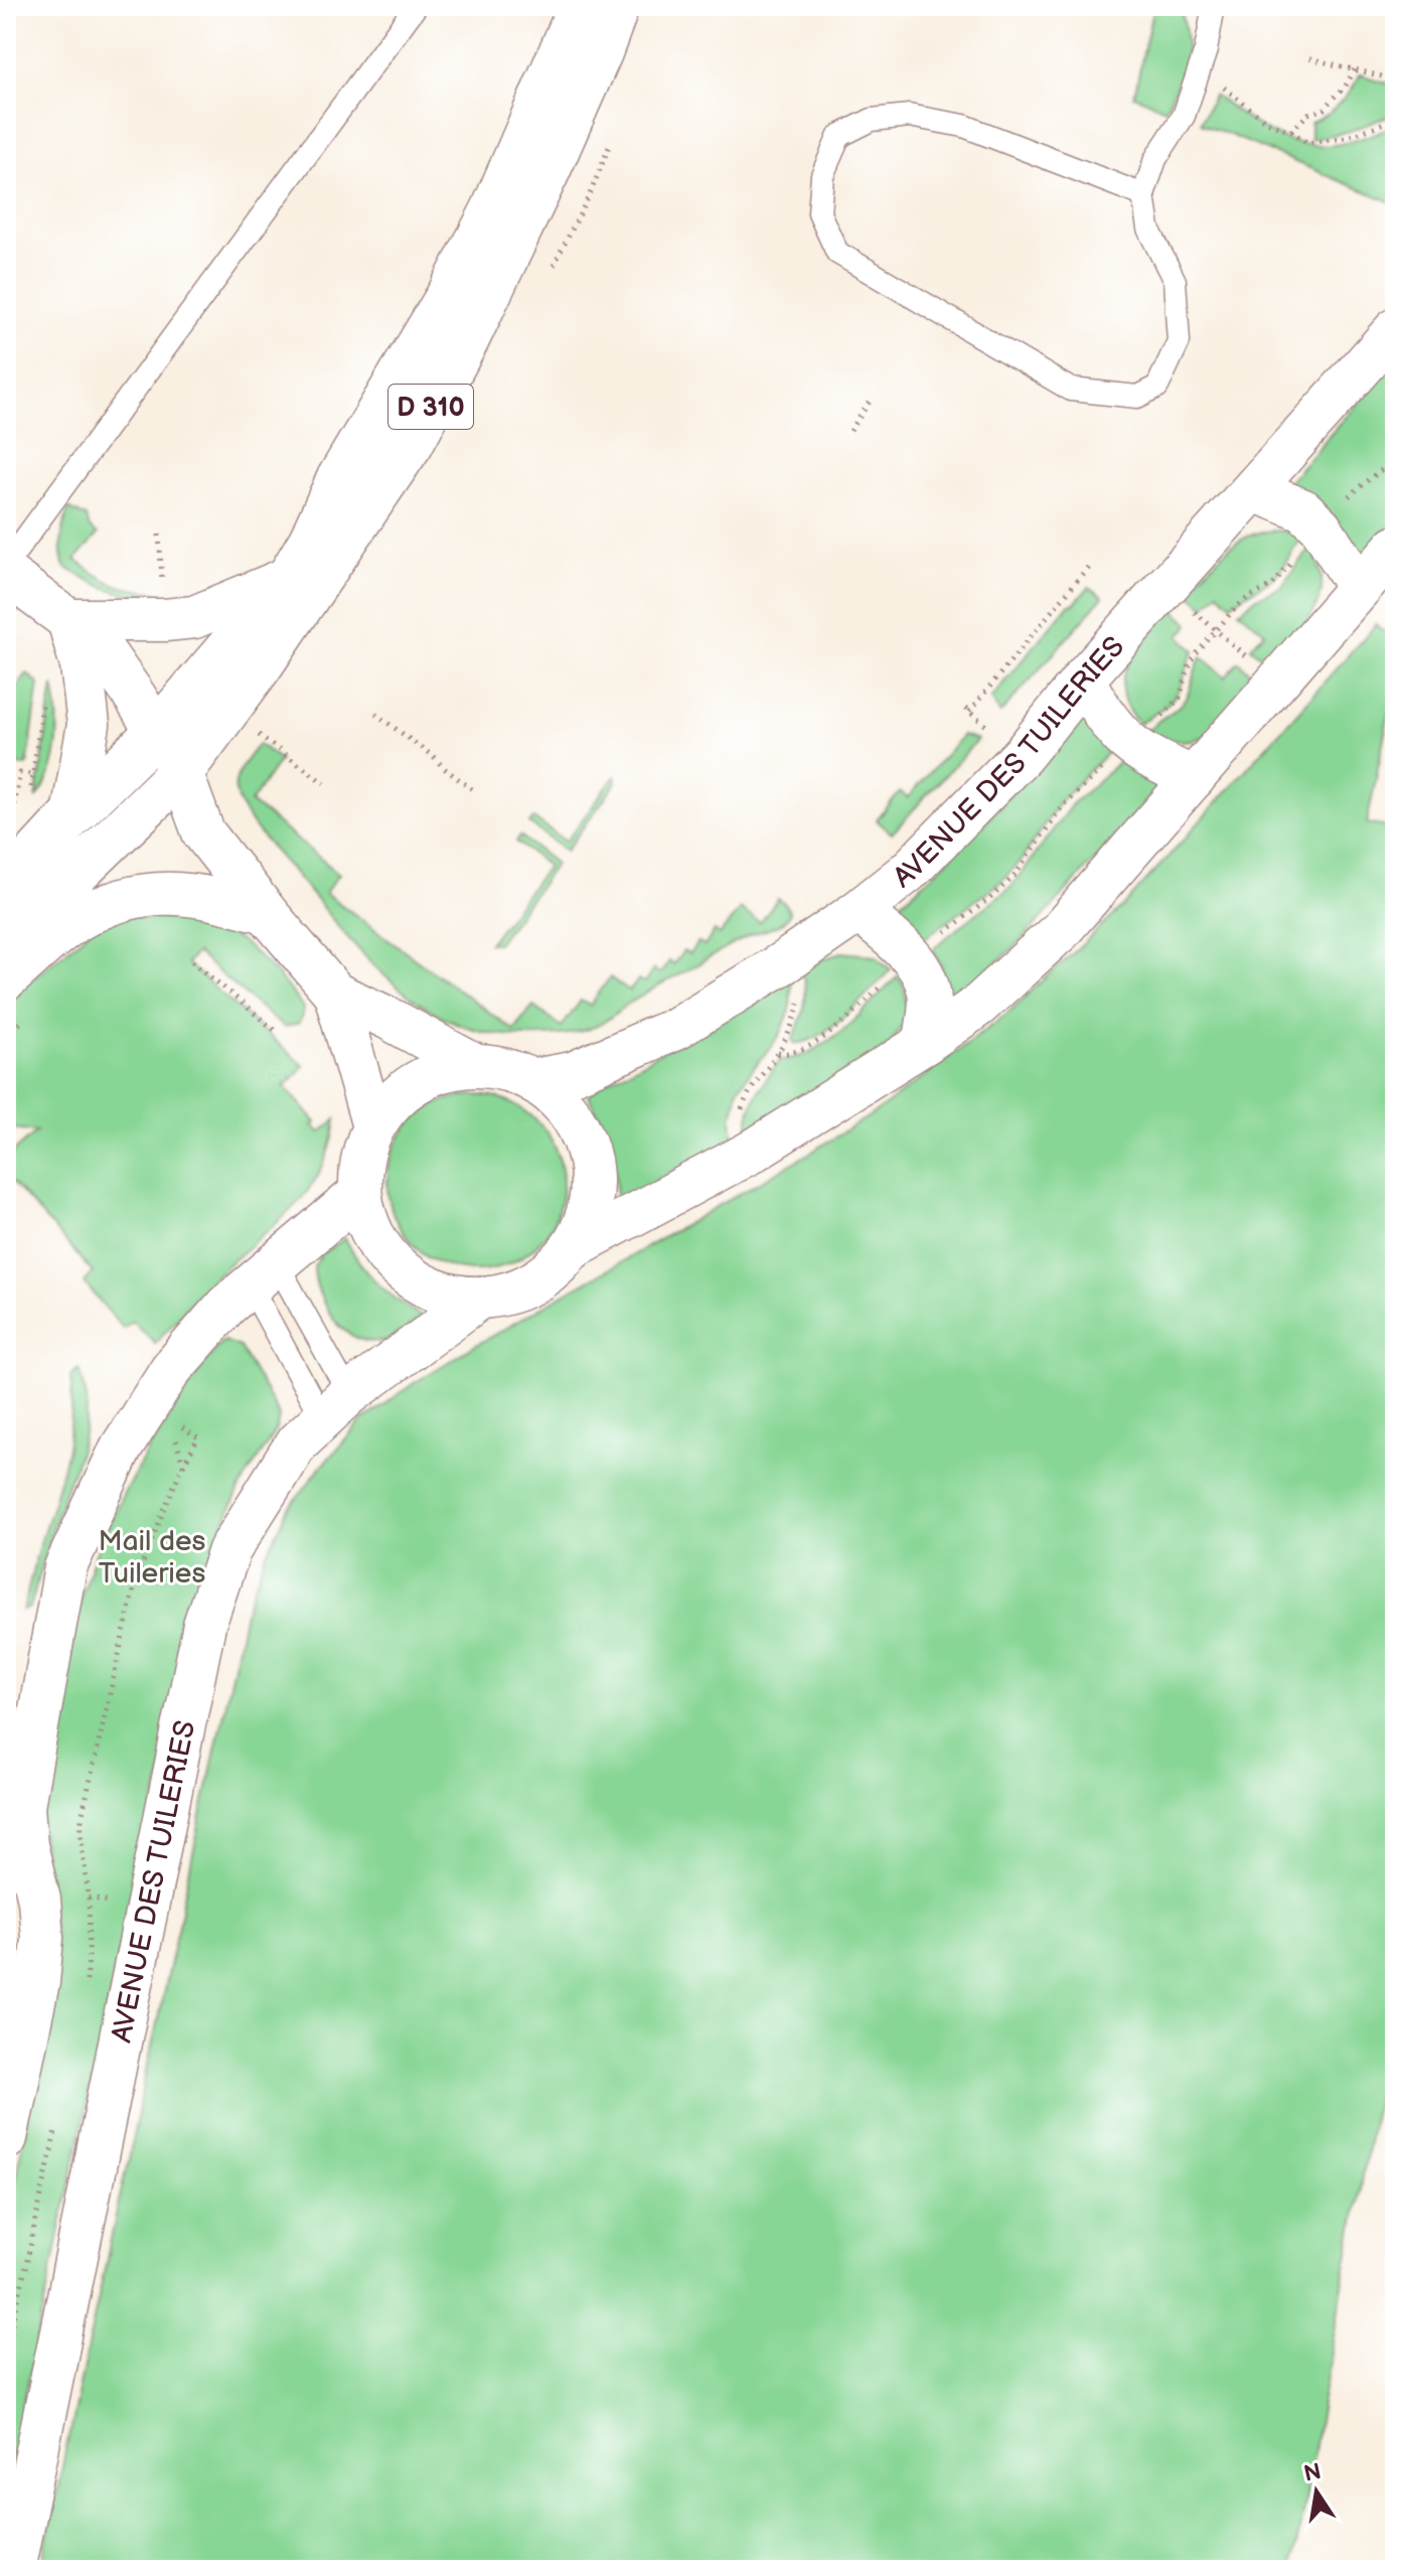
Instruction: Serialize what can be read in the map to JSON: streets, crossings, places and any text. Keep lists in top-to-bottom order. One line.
{"streets":{"main road":["D 310"],"street":["AVENUE DES TUILERIES"]},"parks":["Mail des Tuileries"],"north":"top"}
